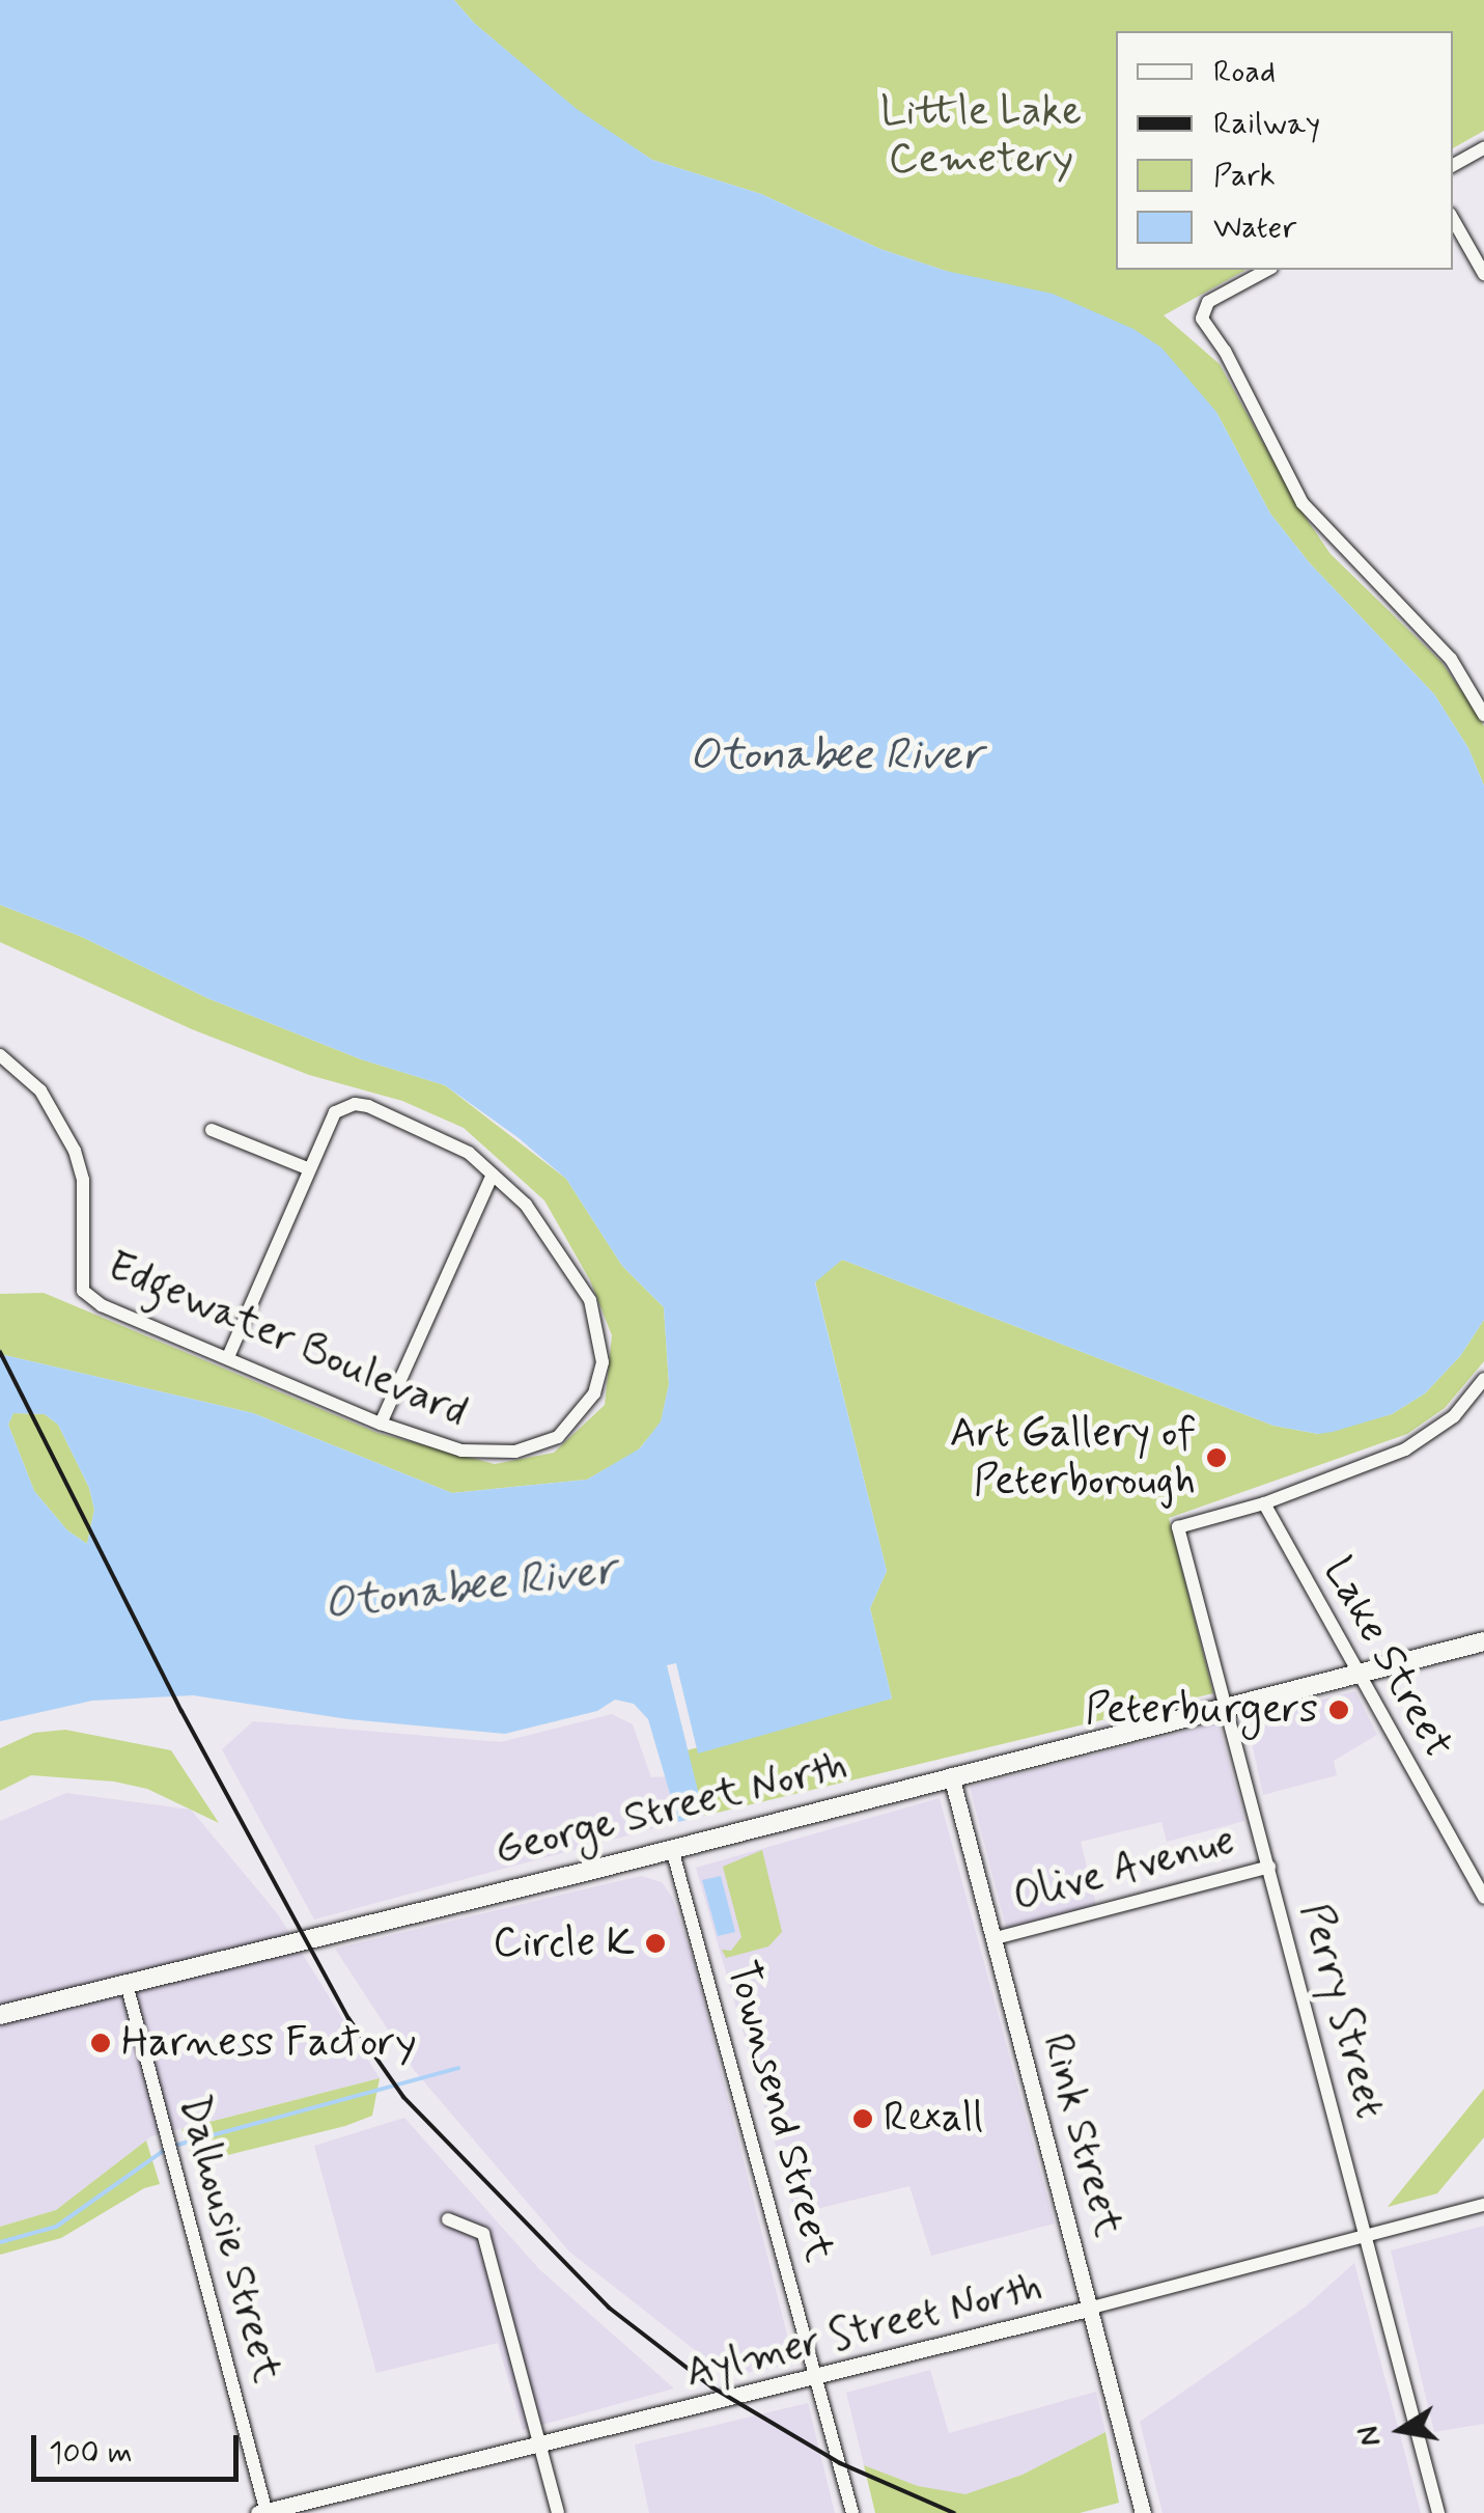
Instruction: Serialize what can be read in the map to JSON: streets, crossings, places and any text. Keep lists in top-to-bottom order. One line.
{"streets":{"main road":["George Street North"],"street":["Edgewater Boulevard","Lake Street","Olive Avenue","Perry Street","Townsend Street","Rink Street","Dalhousie Street","Aylmer Street North"]},"crossings":[["Lake Street","George Street North"],["Lake Street","Perry Street"],["George Street North","Perry Street"],["George Street North","Townsend Street"],["George Street North","Rink Street"],["George Street North","Dalhousie Street"],["Olive Avenue","Perry Street"],["Olive Avenue","Rink Street"],["Perry Street","Aylmer Street North"],["Townsend Street","Aylmer Street North"],["Rink Street","Aylmer Street North"],["Dalhousie Street","Aylmer Street North"]],"water":["Otonabee River"],"parks":["Little Lake Cemetery"],"places":["Art Gallery of Peterborough","Peterburgers","Circle K","Harness Factory","Rexall"],"legend":["Road","Railway","Park","Water"],"scale_bar":"100 m","north":"left"}
